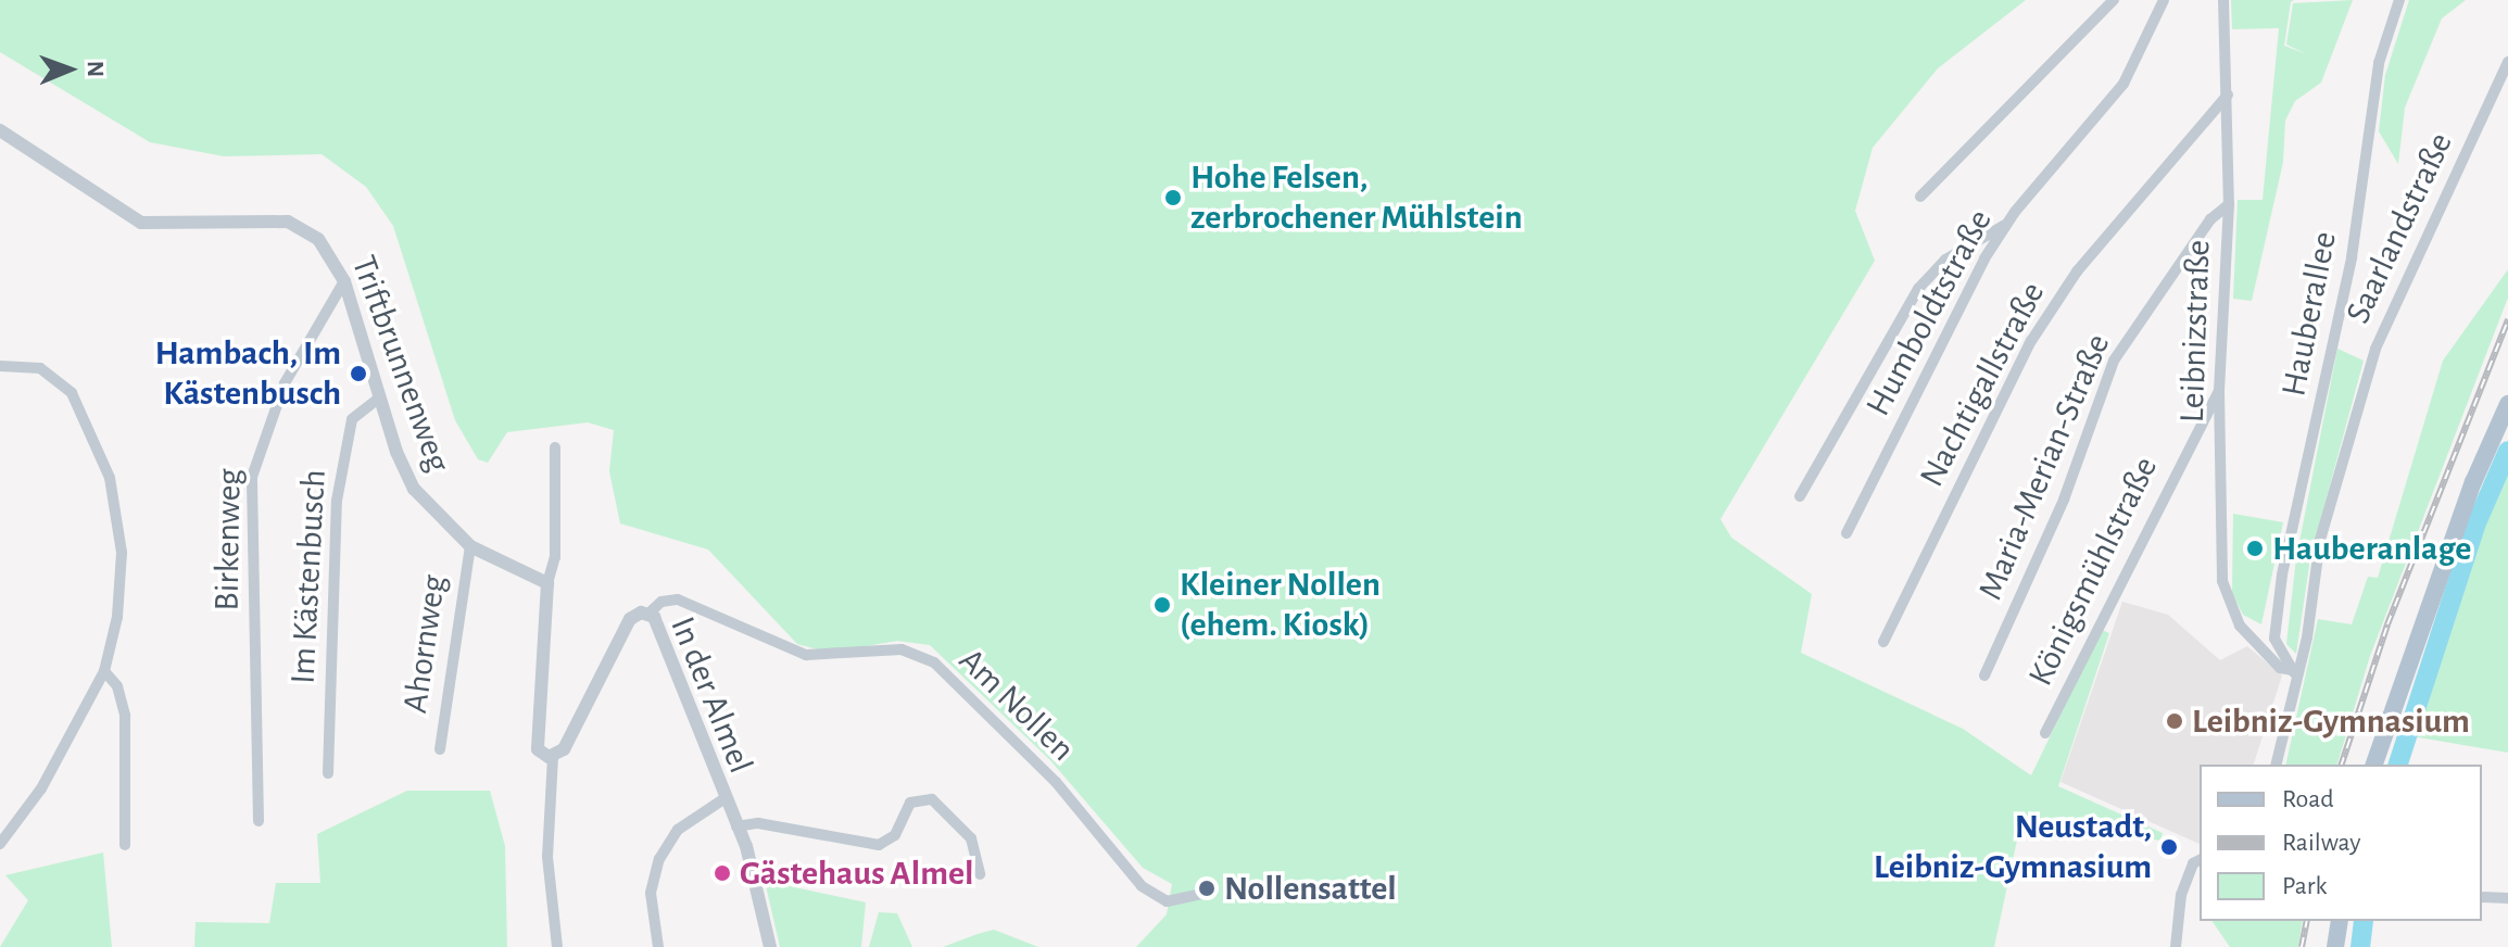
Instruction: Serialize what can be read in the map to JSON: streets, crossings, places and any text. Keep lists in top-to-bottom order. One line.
{"streets":{"street":["Saarlandstraße","Humboldtstraße","Hauberallee","Leibnizstraße","Triftbrunnenweg","Nachtigallstraße","Maria-Merian-Straße","Birkenweg","Königsmühlstraße","Im Kästenbusch","Ahornweg","In der Almel","Am Nollen"]},"crossings":[["Saarlandstraße","Leibnizstraße"],["Leibnizstraße","Nachtigallstraße"],["Leibnizstraße","Maria-Merian-Straße"],["Leibnizstraße","Königsmühlstraße"],["Triftbrunnenweg","Birkenweg"],["Triftbrunnenweg","Im Kästenbusch"],["Triftbrunnenweg","Ahornweg"],["In der Almel","Am Nollen"]],"places":["Hohe Felsen, zerbrochener Mühlstein","Hambach, Im Kästenbusch","Hauberanlage","Kleiner Nollen (ehem. Kiosk)","Leibniz-Gymnasium","Neustadt, Leibniz-Gymnasium","Gästehaus Almel","Nollensattel"],"legend":["Road","Railway","Park"],"north":"right"}
